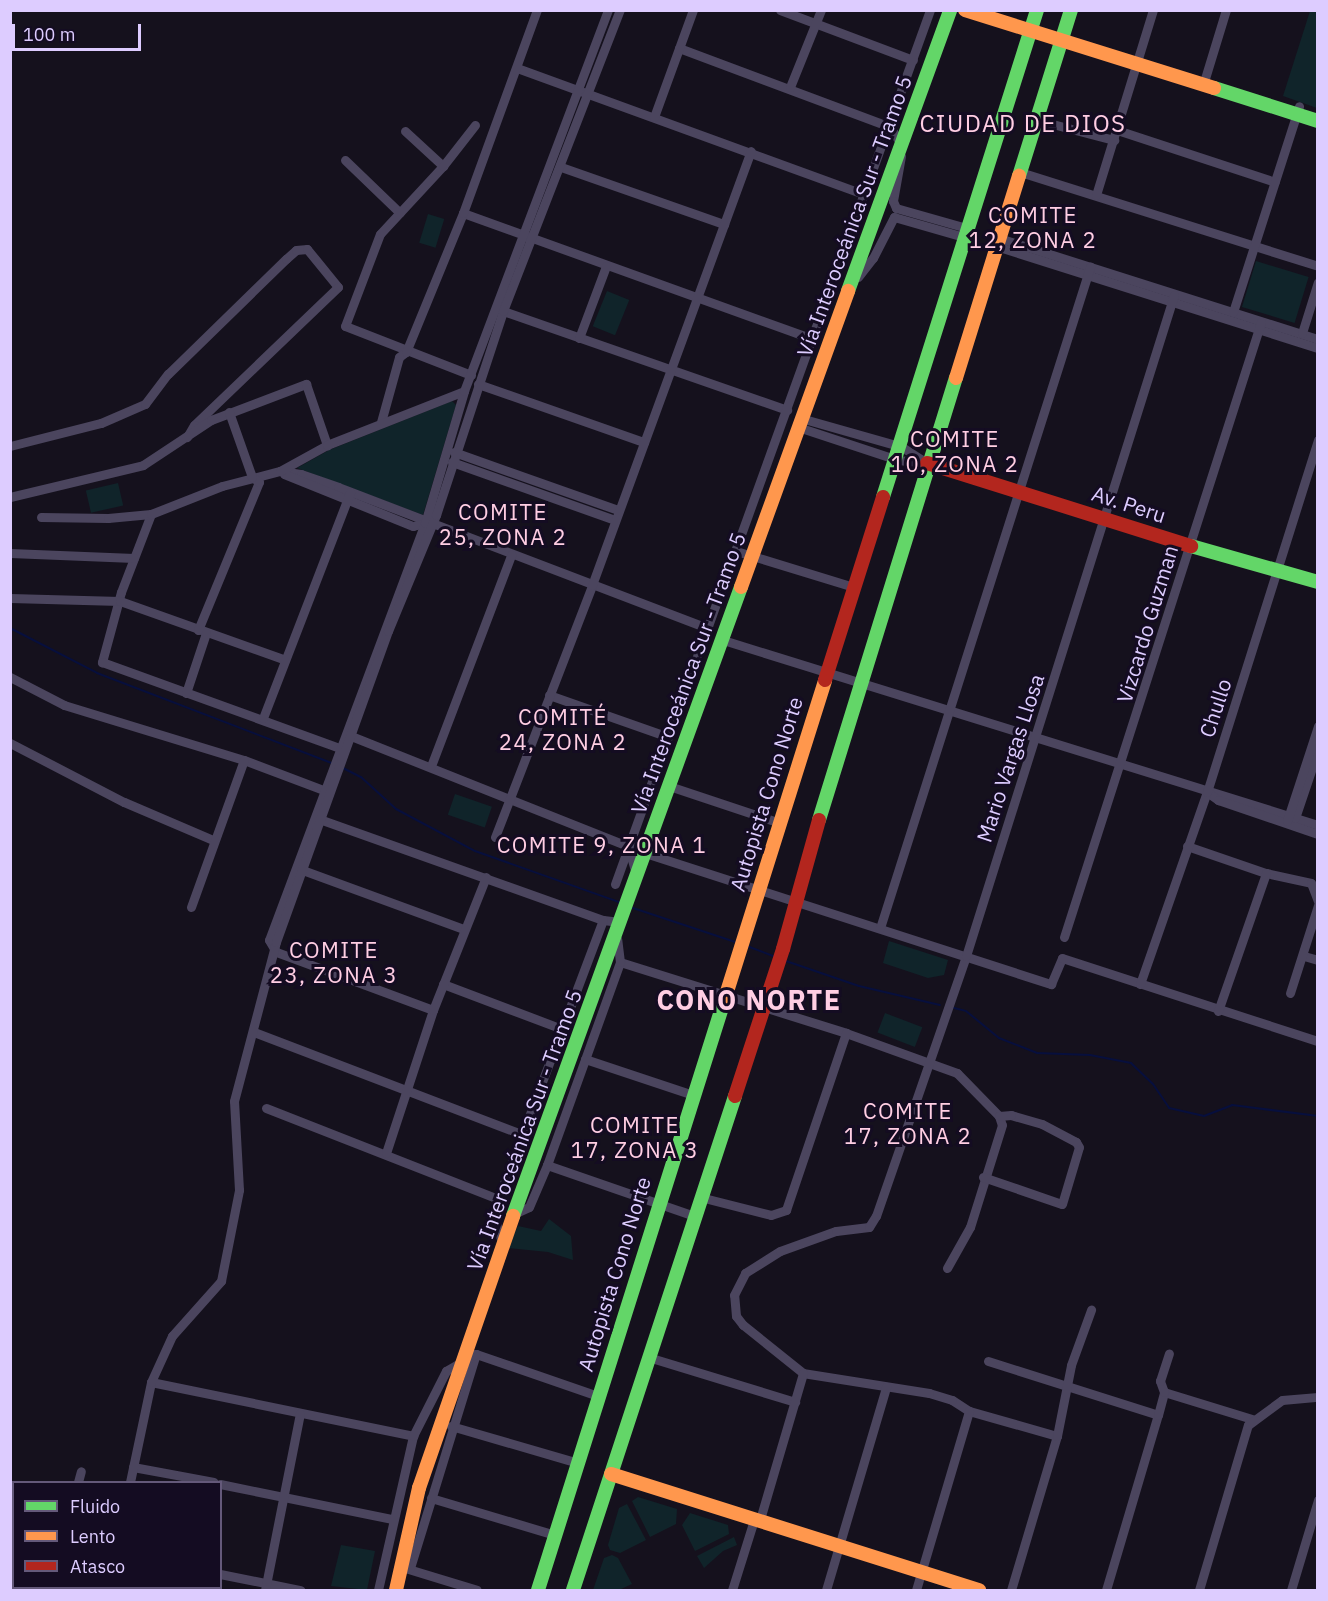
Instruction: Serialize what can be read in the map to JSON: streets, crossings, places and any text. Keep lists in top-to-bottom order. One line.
{"streets":{"main road":["Vía Interoceánica Sur - Tramo 5","Av. Peru","Autopista Cono Norte"],"street":["Vizcardo Guzman","Chullo","Mario Vargas Llosa"]},"crossings":[["Av. Peru","Vizcardo Guzman"],["Av. Peru","Chullo"],["Av. Peru","Mario Vargas Llosa"]],"districts":["CIUDAD DE DIOS","COMITE 12, ZONA 2","COMITE 10, ZONA 2","COMITE 25, ZONA 2","COMITÉ 24, ZONA 2","COMITE 9, ZONA 1","COMITE 23, ZONA 3","CONO NORTE","COMITE 17, ZONA 2","COMITE 17, ZONA 3"],"legend":["Fluido","Lento","Atasco"],"scale_bar":"100 m"}
